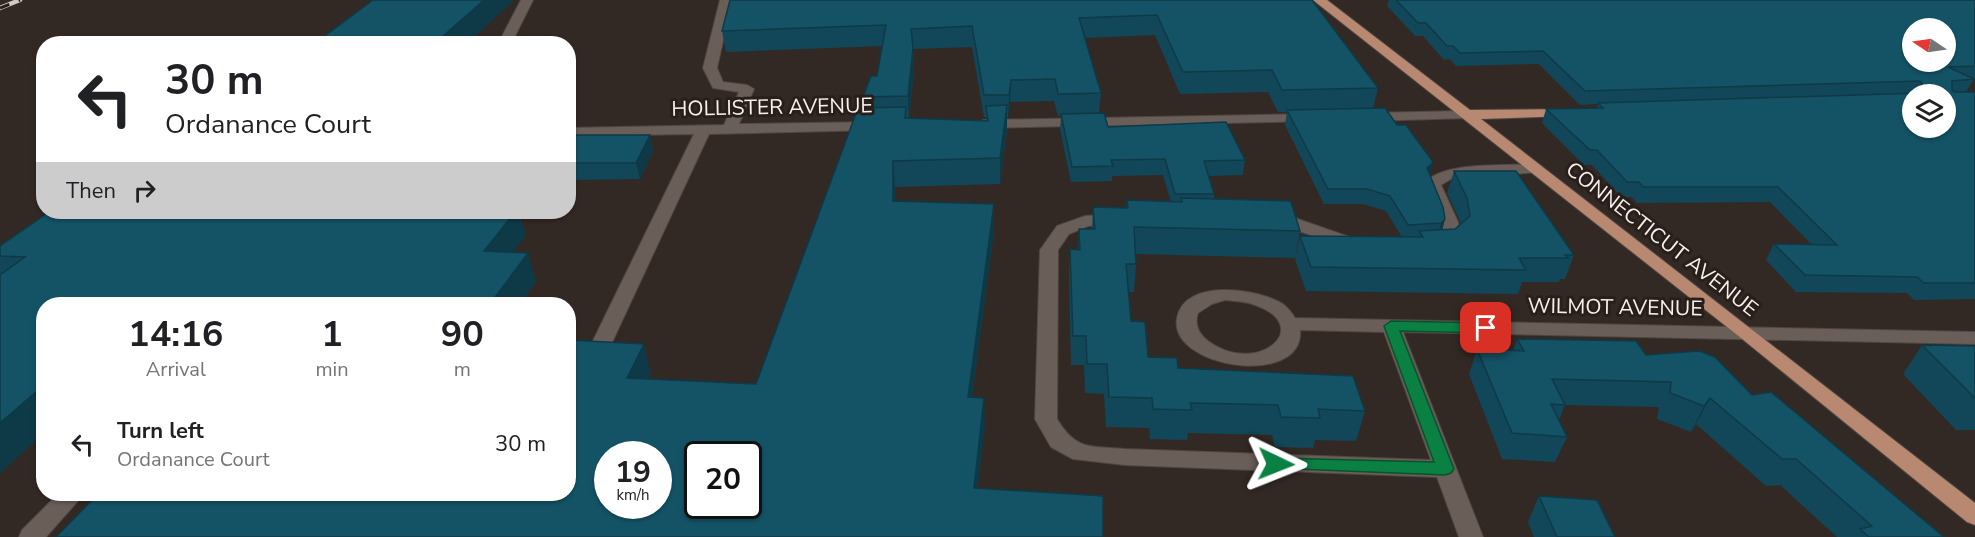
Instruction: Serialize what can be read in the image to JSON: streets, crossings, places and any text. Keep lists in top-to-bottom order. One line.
{"streets":{"main road":["CONNECTICUT AVENUE"],"street":["HOLLISTER AVENUE","WILMOT AVENUE"]},"crossings":[["CONNECTICUT AVENUE","WILMOT AVENUE"]],"north":"left","page":{"turn":["30 m","Ordanance Court"],"then":"Then","eta":["14:16","Arrival","1","min","90","m"],"list":[{"name":"Turn left","note":"Ordanance Court","value":"30 m"}],"speed":"19 km/h","limit":"20"}}
